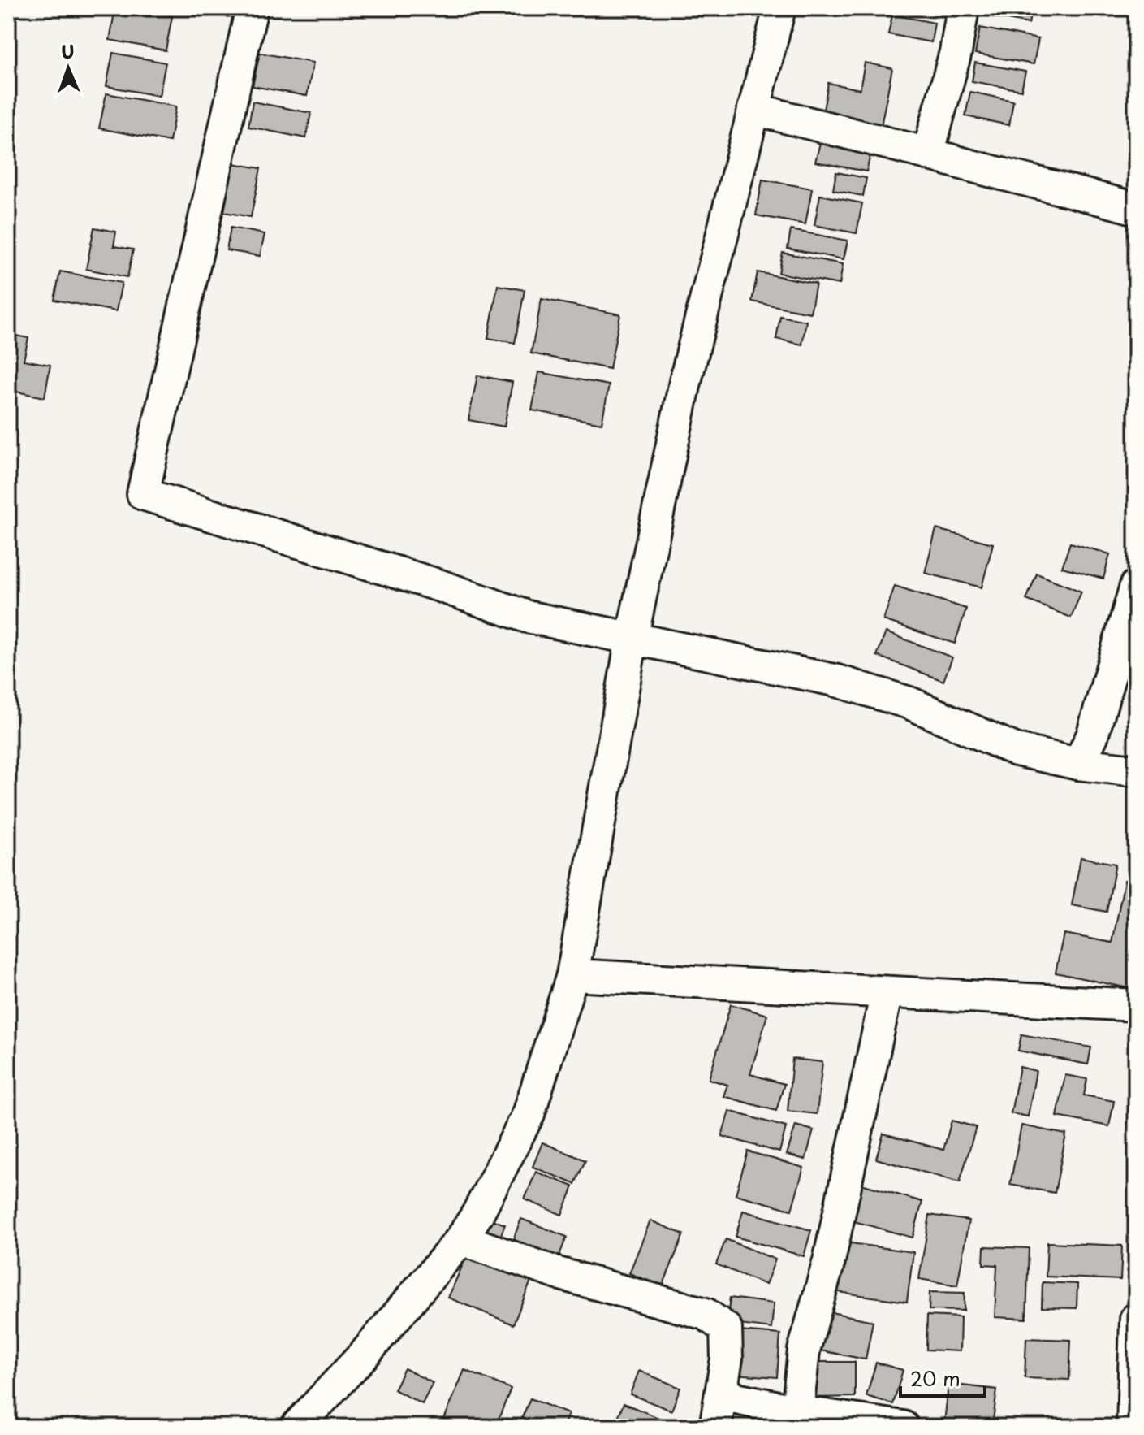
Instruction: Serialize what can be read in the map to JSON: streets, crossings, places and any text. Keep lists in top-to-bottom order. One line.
{"scale_bar":"20 m","north":"top"}
